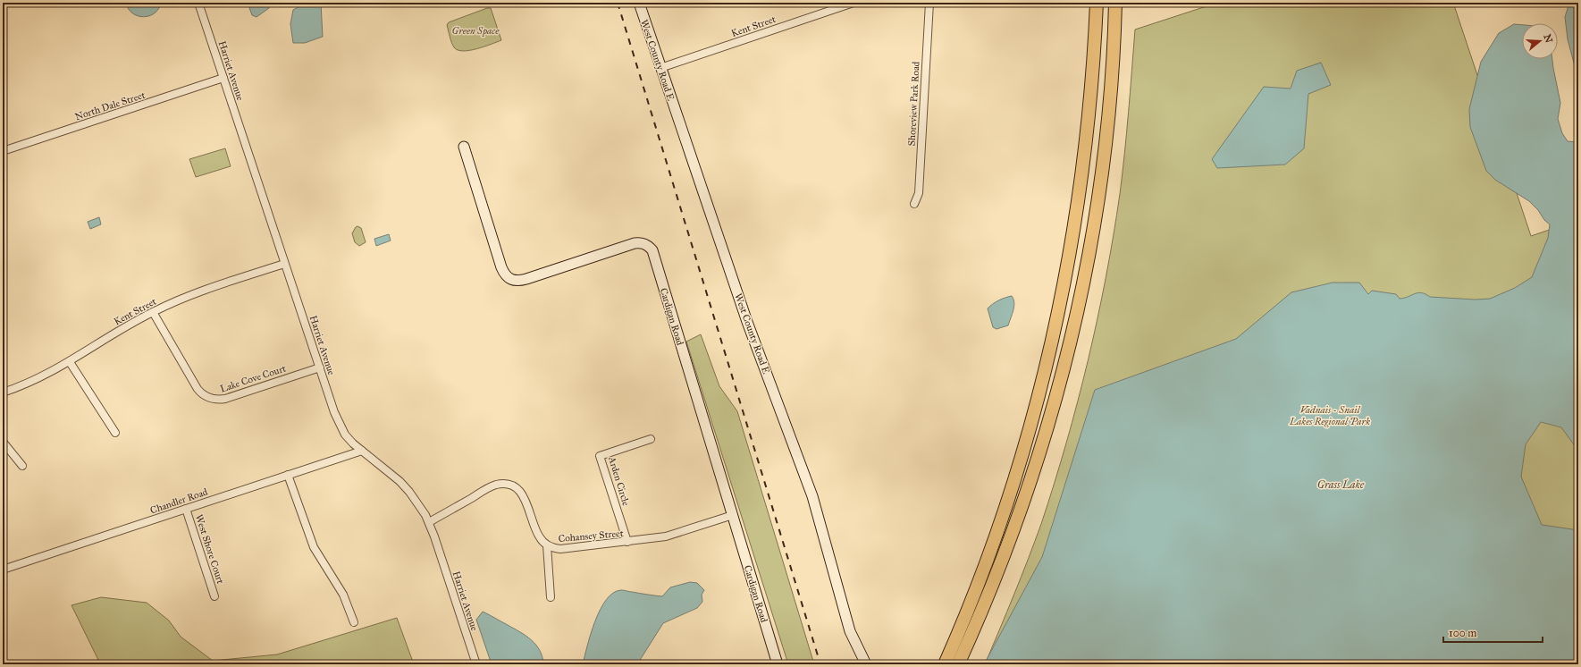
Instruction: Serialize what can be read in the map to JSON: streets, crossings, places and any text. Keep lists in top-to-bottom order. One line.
{"streets":{"street":["Kent Street","West County Road E","Harriet Avenue","Shoreview Park Road","North Dale Street","Cardigan Road","Lake Cove Court","Arden Circle","Chandler Road","Cohansey Street","West Shore Court"]},"crossings":[["Kent Street","West County Road E"],["Kent Street","Harriet Avenue"],["Kent Street","Lake Cove Court"],["Harriet Avenue","North Dale Street"],["Harriet Avenue","Lake Cove Court"],["Harriet Avenue","Chandler Road"],["Harriet Avenue","Cohansey Street"],["Cardigan Road","Cohansey Street"],["Arden Circle","Cohansey Street"],["Chandler Road","West Shore Court"]],"water":["Grass Lake"],"parks":["Green Space","Vadnais - Snail Lakes Regional Park"],"scale_bar":"100 m","north":"right"}
